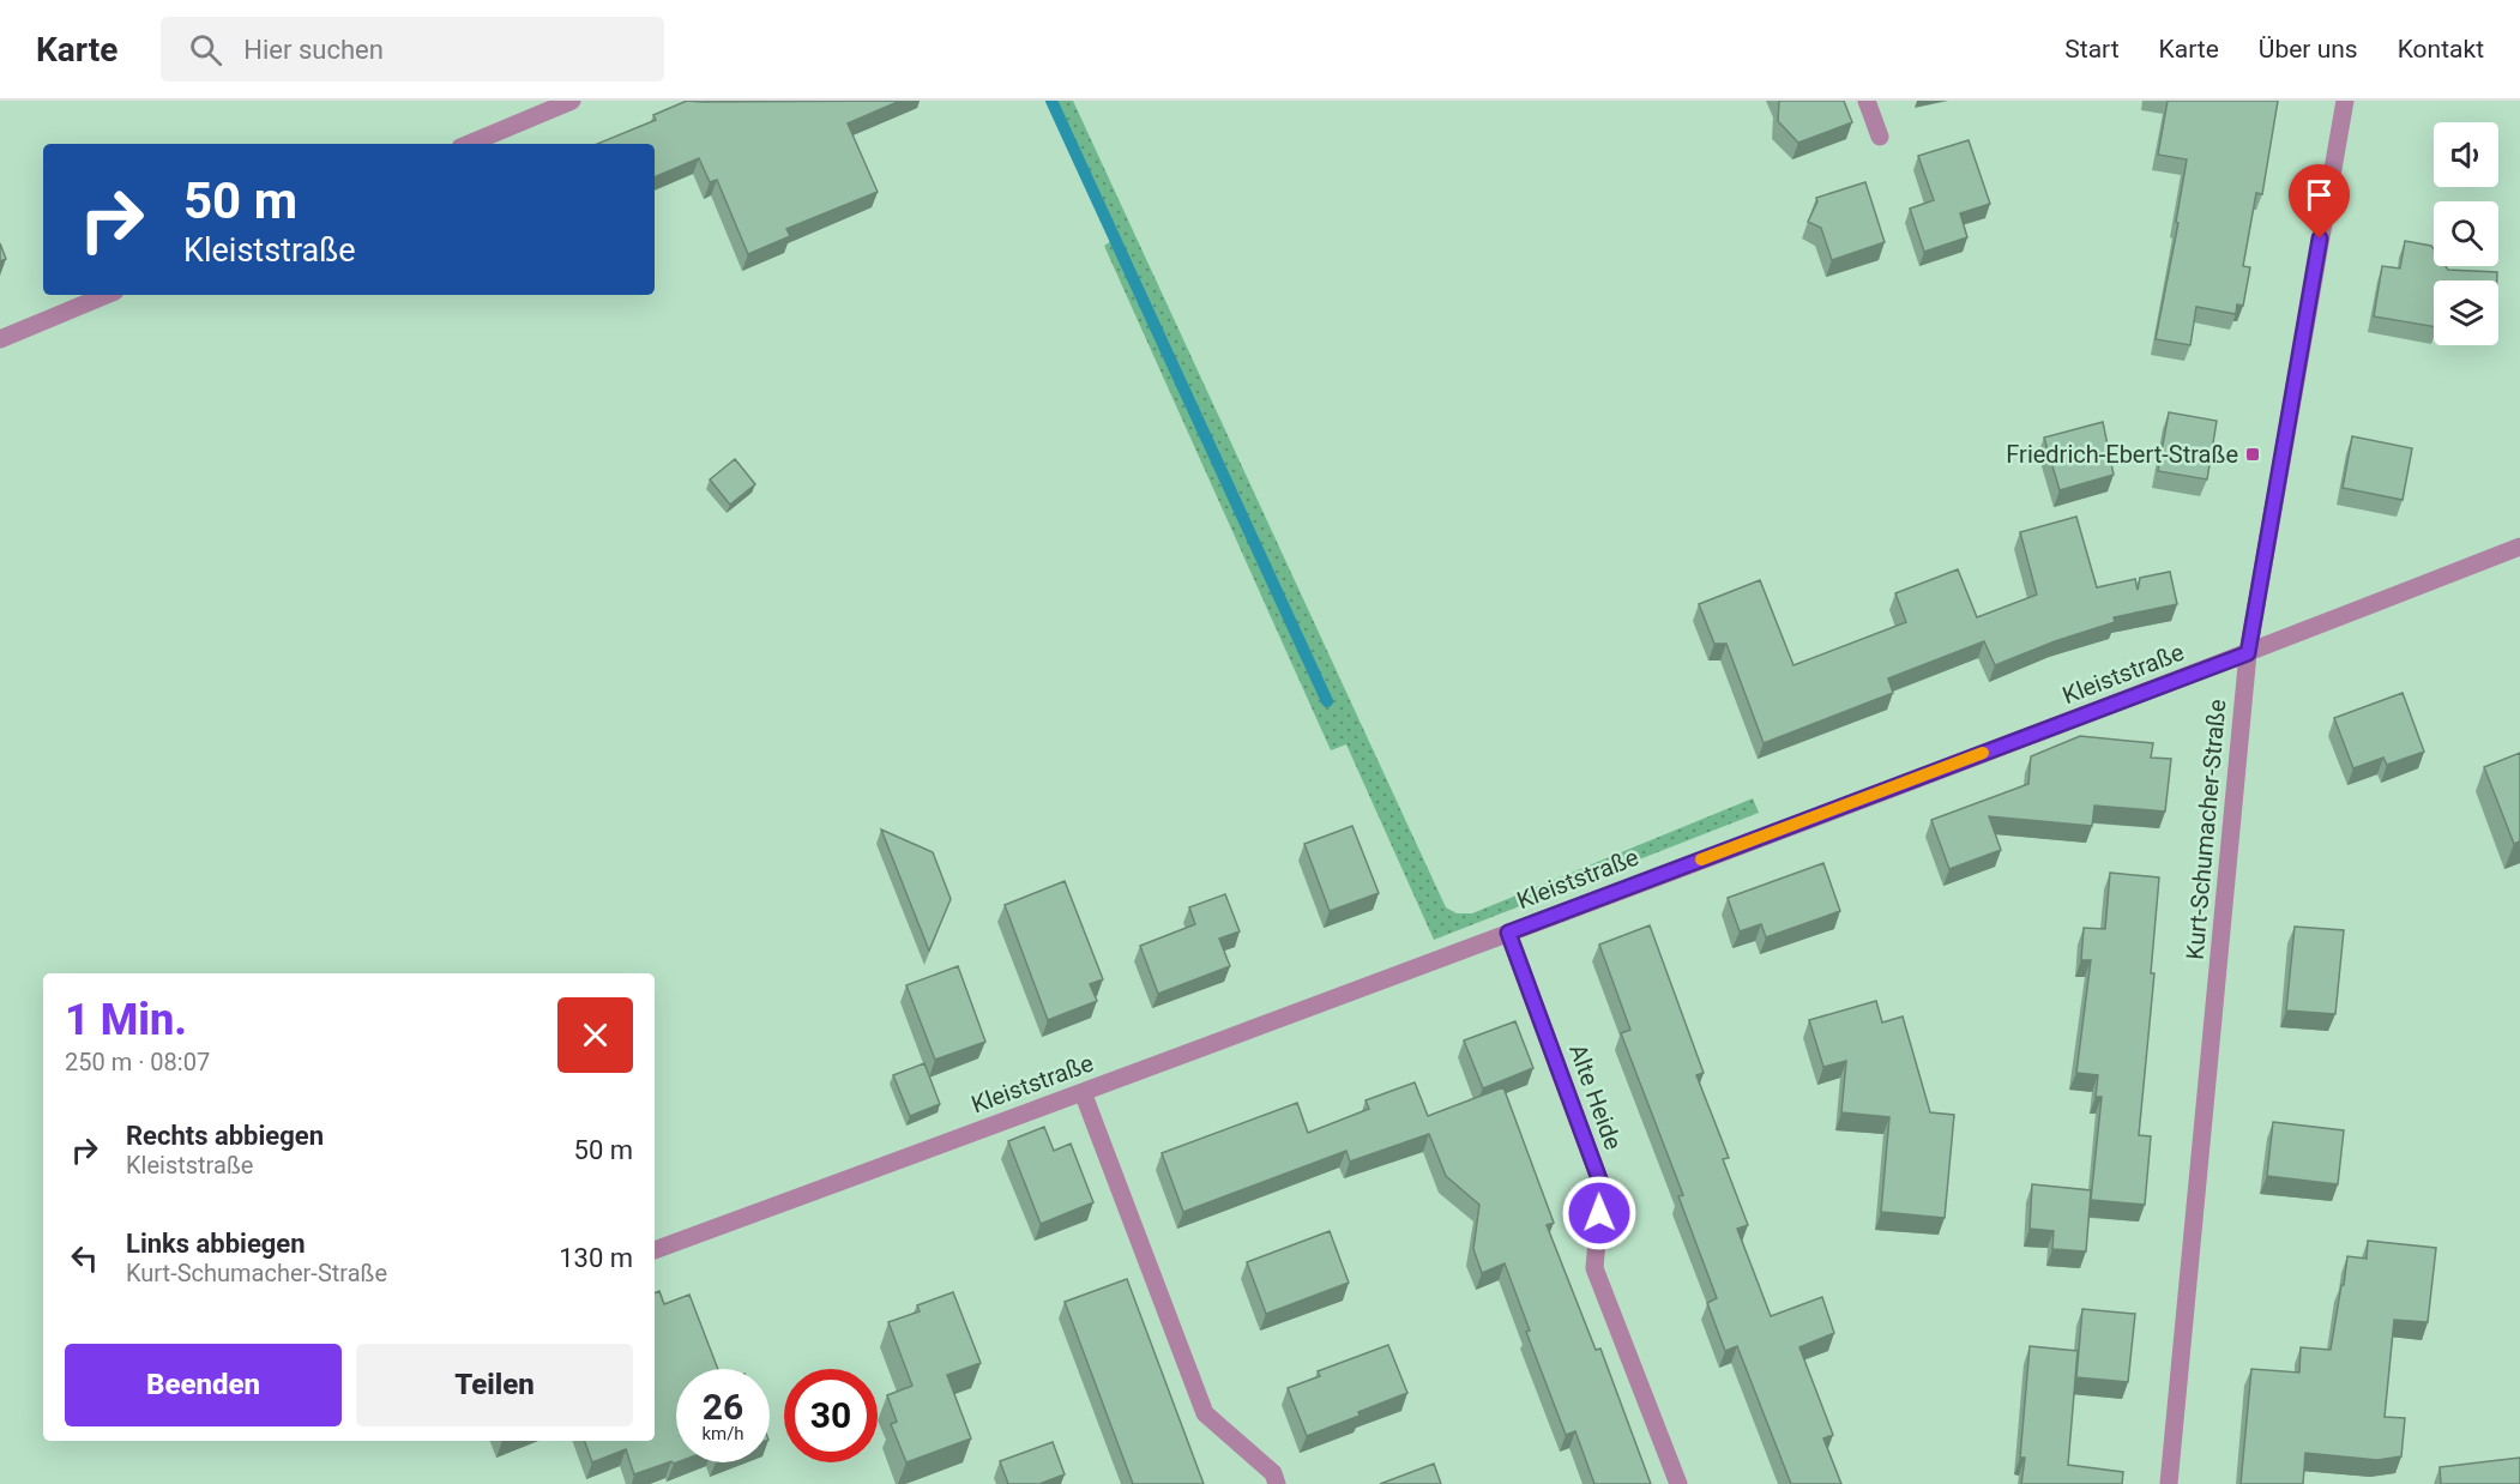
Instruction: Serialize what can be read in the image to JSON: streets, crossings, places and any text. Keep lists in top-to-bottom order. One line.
{"streets":{"street":["Kleiststraße","Kurt-Schumacher-Straße","Alte Heide"]},"crossings":[["Kleiststraße","Kurt-Schumacher-Straße"],["Kleiststraße","Alte Heide"]],"places":{"transit":["Friedrich-Ebert-Straße"]},"page":{"header":"Karte","search":"Hier suchen","nav":["Start","Karte","Über uns","Kontakt"],"turn":["50 m","Kleiststraße"],"heading":["1 Min.","250 m · 08:07"],"list":[{"name":"Rechts abbiegen","note":"Kleiststraße","value":"50 m"},{"name":"Links abbiegen","note":"Kurt-Schumacher-Straße","value":"130 m"}],"buttons":["Beenden","Teilen"],"speed":"26 km/h","limit":"30"}}
